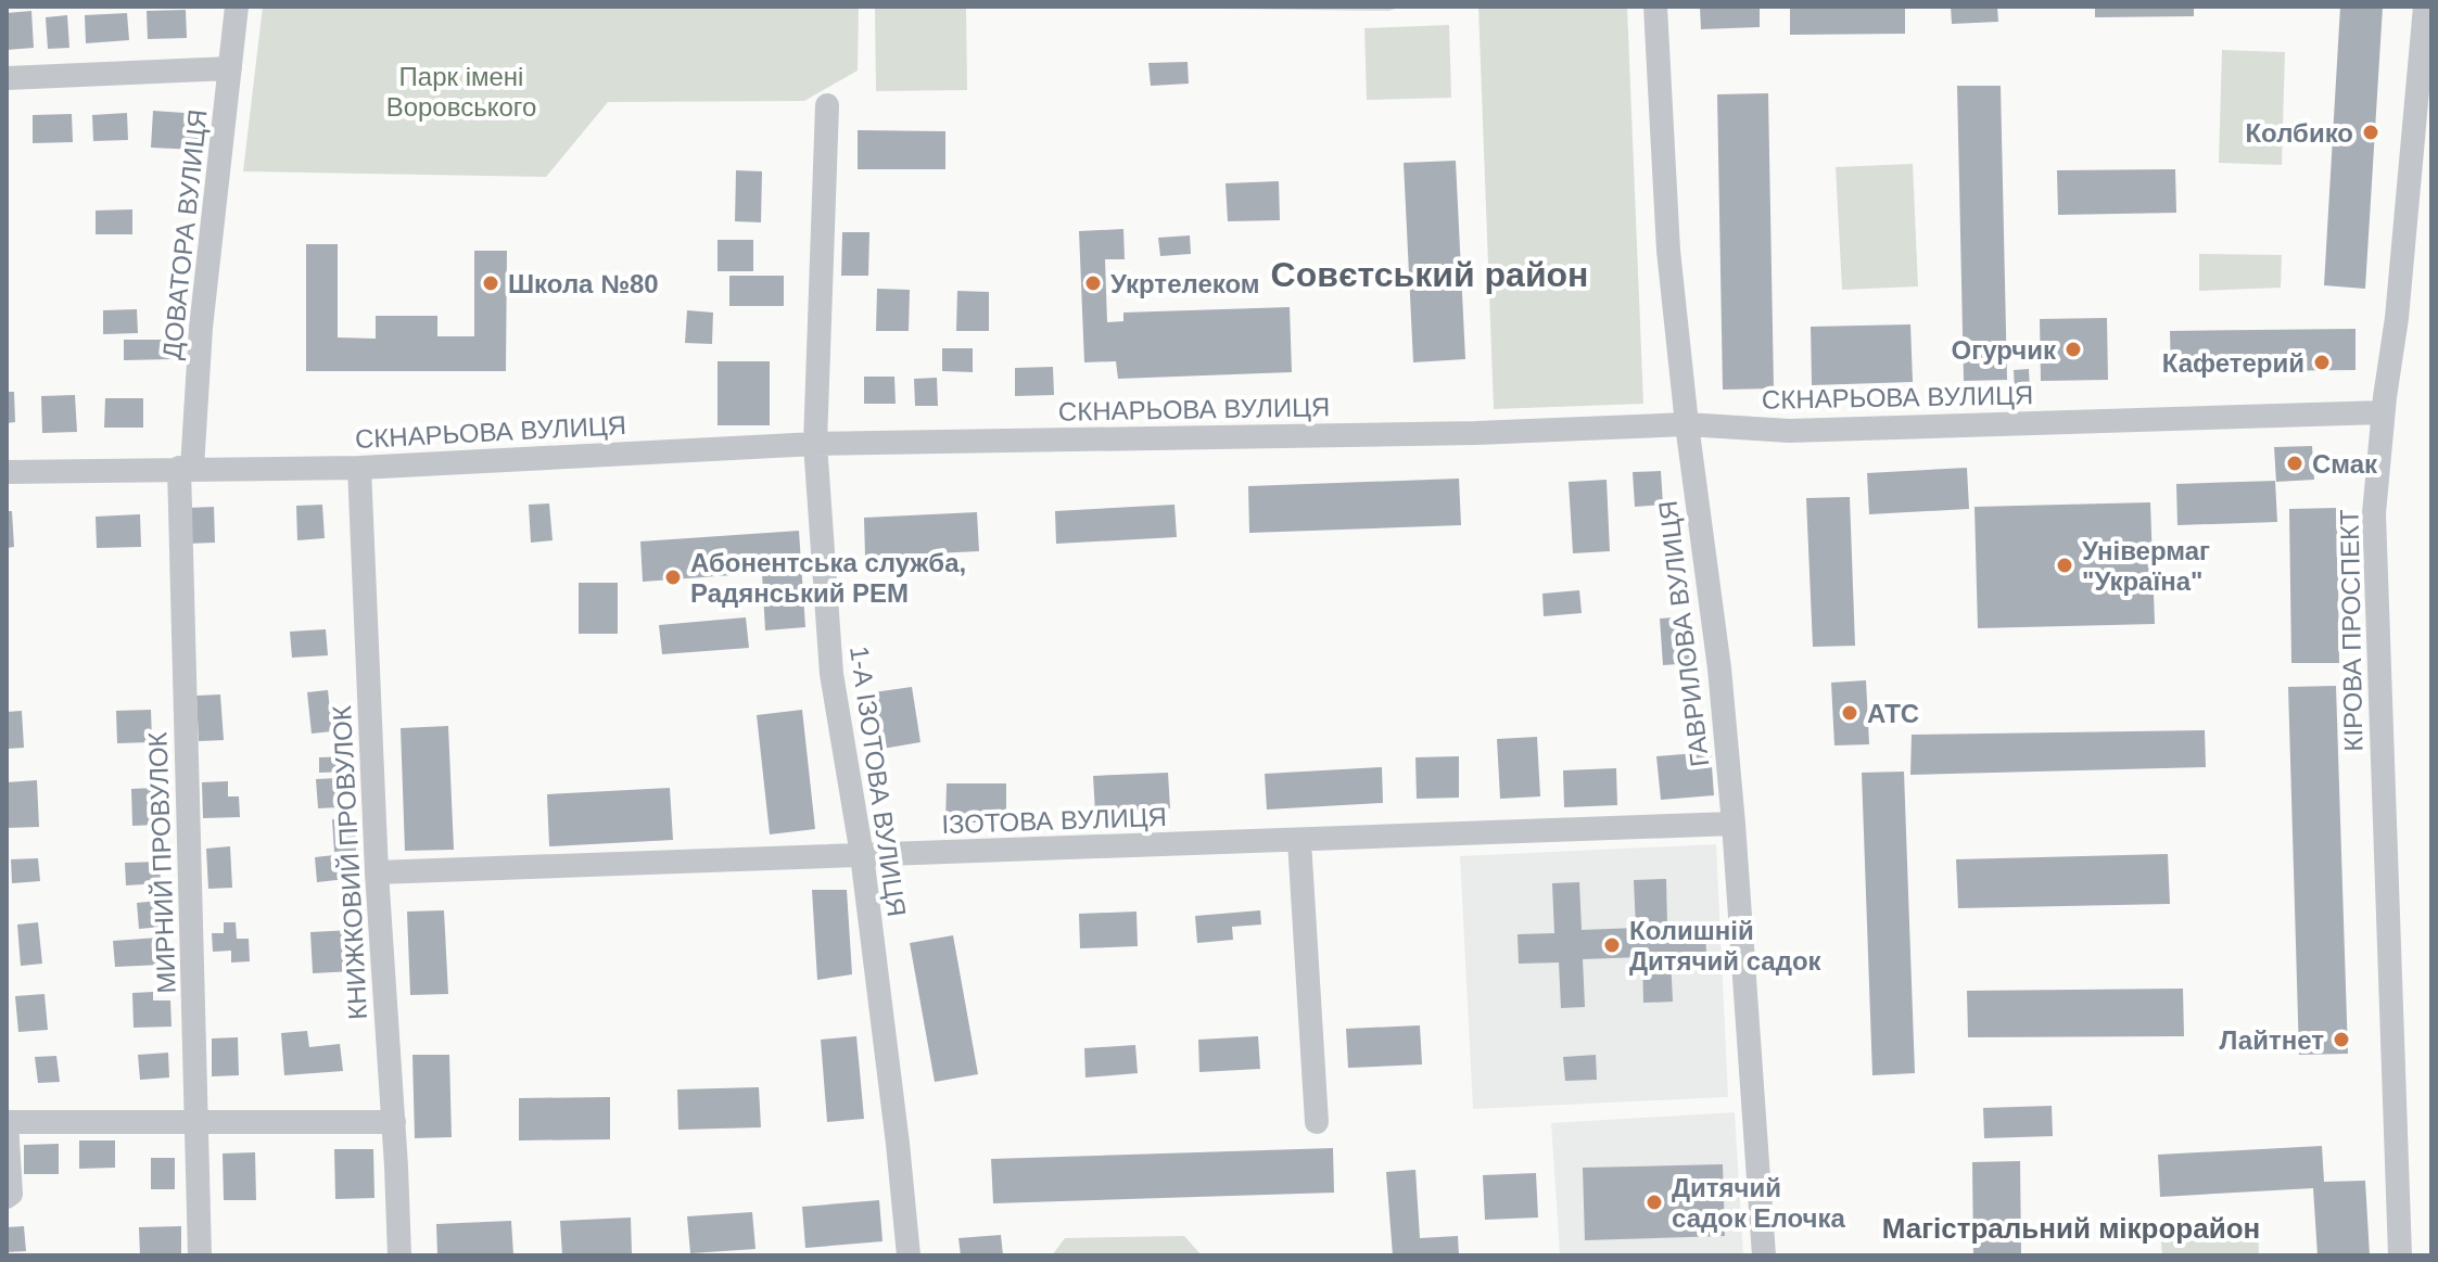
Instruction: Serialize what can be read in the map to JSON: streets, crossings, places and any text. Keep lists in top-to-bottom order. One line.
{"streets":{"street":["ДОВАТОРА ВУЛИЦЯ","СКНАРЬОВА ВУЛИЦЯ","КІРОВА ПРОСПЕКТ","ГАВРИЛОВА ВУЛИЦЯ","1-А ІЗОТОВА ВУЛИЦЯ","ІЗОТОВА ВУЛИЦЯ","МИРНИЙ ПРОВУЛОК","КНИЖКОВИЙ ПРОВУЛОК"]},"crossings":[["ДОВАТОРА ВУЛИЦЯ","СКНАРЬОВА ВУЛИЦЯ"],["ДОВАТОРА ВУЛИЦЯ","МИРНИЙ ПРОВУЛОК"],["СКНАРЬОВА ВУЛИЦЯ","КІРОВА ПРОСПЕКТ"],["СКНАРЬОВА ВУЛИЦЯ","ГАВРИЛОВА ВУЛИЦЯ"],["СКНАРЬОВА ВУЛИЦЯ","1-А ІЗОТОВА ВУЛИЦЯ"],["СКНАРЬОВА ВУЛИЦЯ","МИРНИЙ ПРОВУЛОК"],["СКНАРЬОВА ВУЛИЦЯ","КНИЖКОВИЙ ПРОВУЛОК"],["ГАВРИЛОВА ВУЛИЦЯ","ІЗОТОВА ВУЛИЦЯ"],["1-А ІЗОТОВА ВУЛИЦЯ","ІЗОТОВА ВУЛИЦЯ"],["ІЗОТОВА ВУЛИЦЯ","КНИЖКОВИЙ ПРОВУЛОК"]],"districts":["Совєтський район","Магістральний мікрорайон"],"parks":["Парк імені Воровського"],"places":["Колбико","Школа №80","Укртелеком","Огурчик","Кафетерий","Смак","Універмаг \"Україна\"","Абонентська служба, Радянський РЕМ","АТС","Колишній Дитячий садок","Лайтнет","Дитячий садок Елочка"]}
